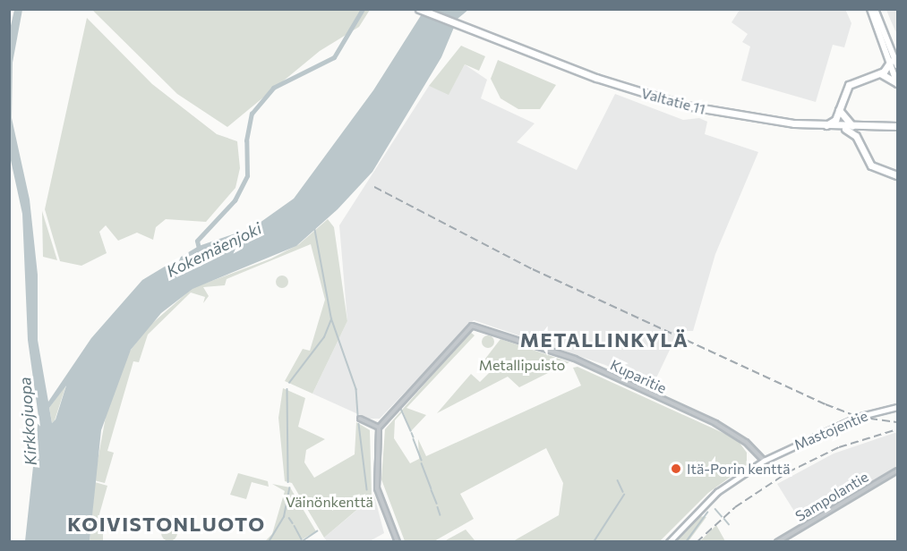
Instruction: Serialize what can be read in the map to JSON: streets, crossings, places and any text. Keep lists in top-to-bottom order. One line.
{"streets":{"highway":["Valtatie 11"],"main road":["Mastojentie"],"street":["Kuparitie","Sampolantie"]},"crossings":[["Kuparitie","Mastojentie"]],"districts":["METALLINKYLÄ","KOIVISTONLUOTO"],"water":["Kokemäenjoki","Kirkkojuopa"],"parks":["Metallipuisto","Väinönkenttä"],"places":["Itä-Porin kenttä"]}
